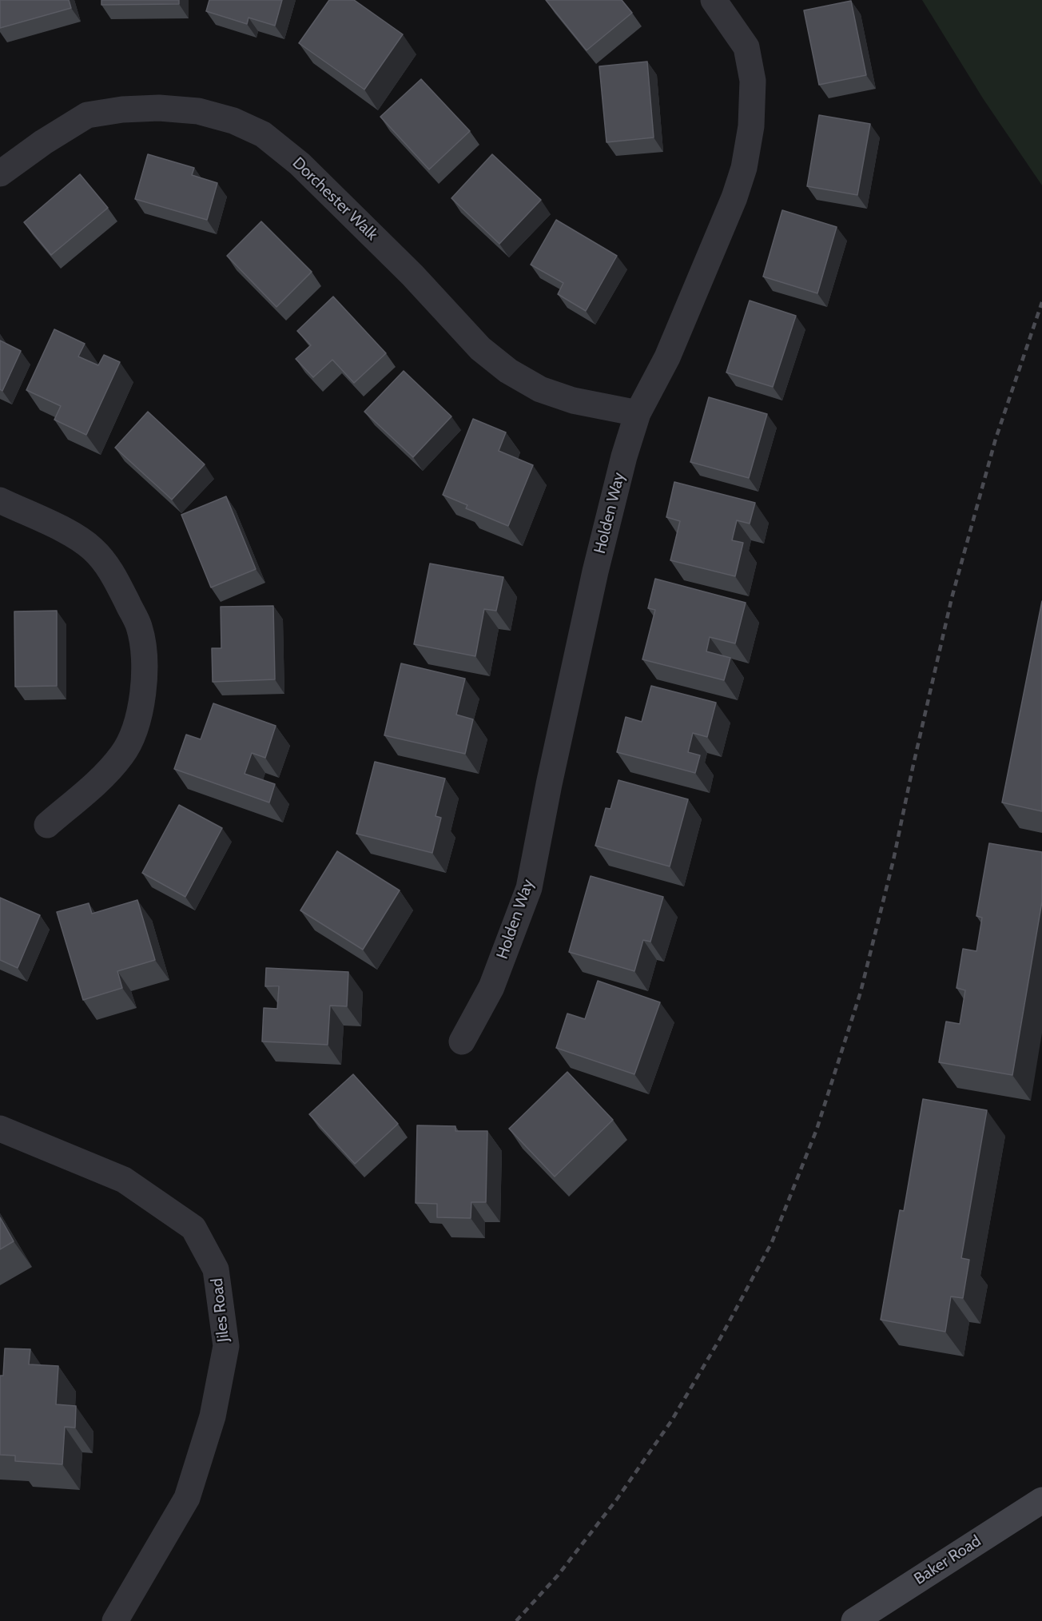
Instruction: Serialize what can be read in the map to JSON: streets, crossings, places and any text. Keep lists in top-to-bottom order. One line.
{"streets":{"main road":["Baker Road"],"street":["Dorchester Walk","Holden Way","Jiles Road"]},"crossings":[["Dorchester Walk","Holden Way"]]}
